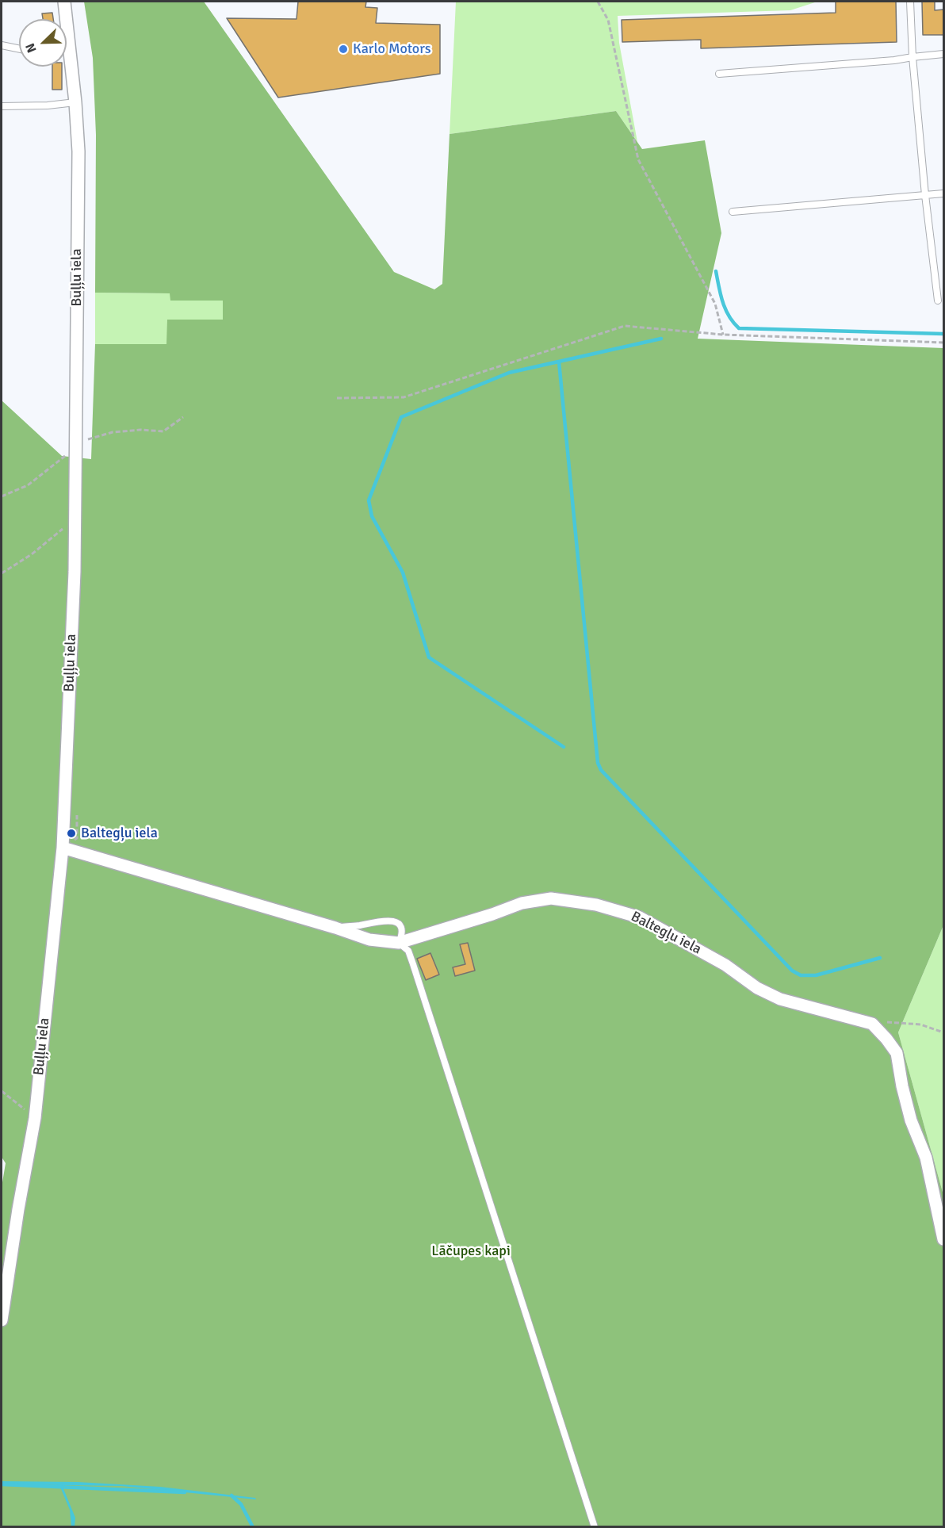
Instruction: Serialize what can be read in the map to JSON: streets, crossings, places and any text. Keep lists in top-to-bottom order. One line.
{"streets":{"street":["Buļļu iela","Baltegļu iela"]},"crossings":[["Buļļu iela","Baltegļu iela"]],"parks":["Lāčupes kapi"],"places":["Karlo Motors","Baltegļu iela"],"north":"bottom left"}
